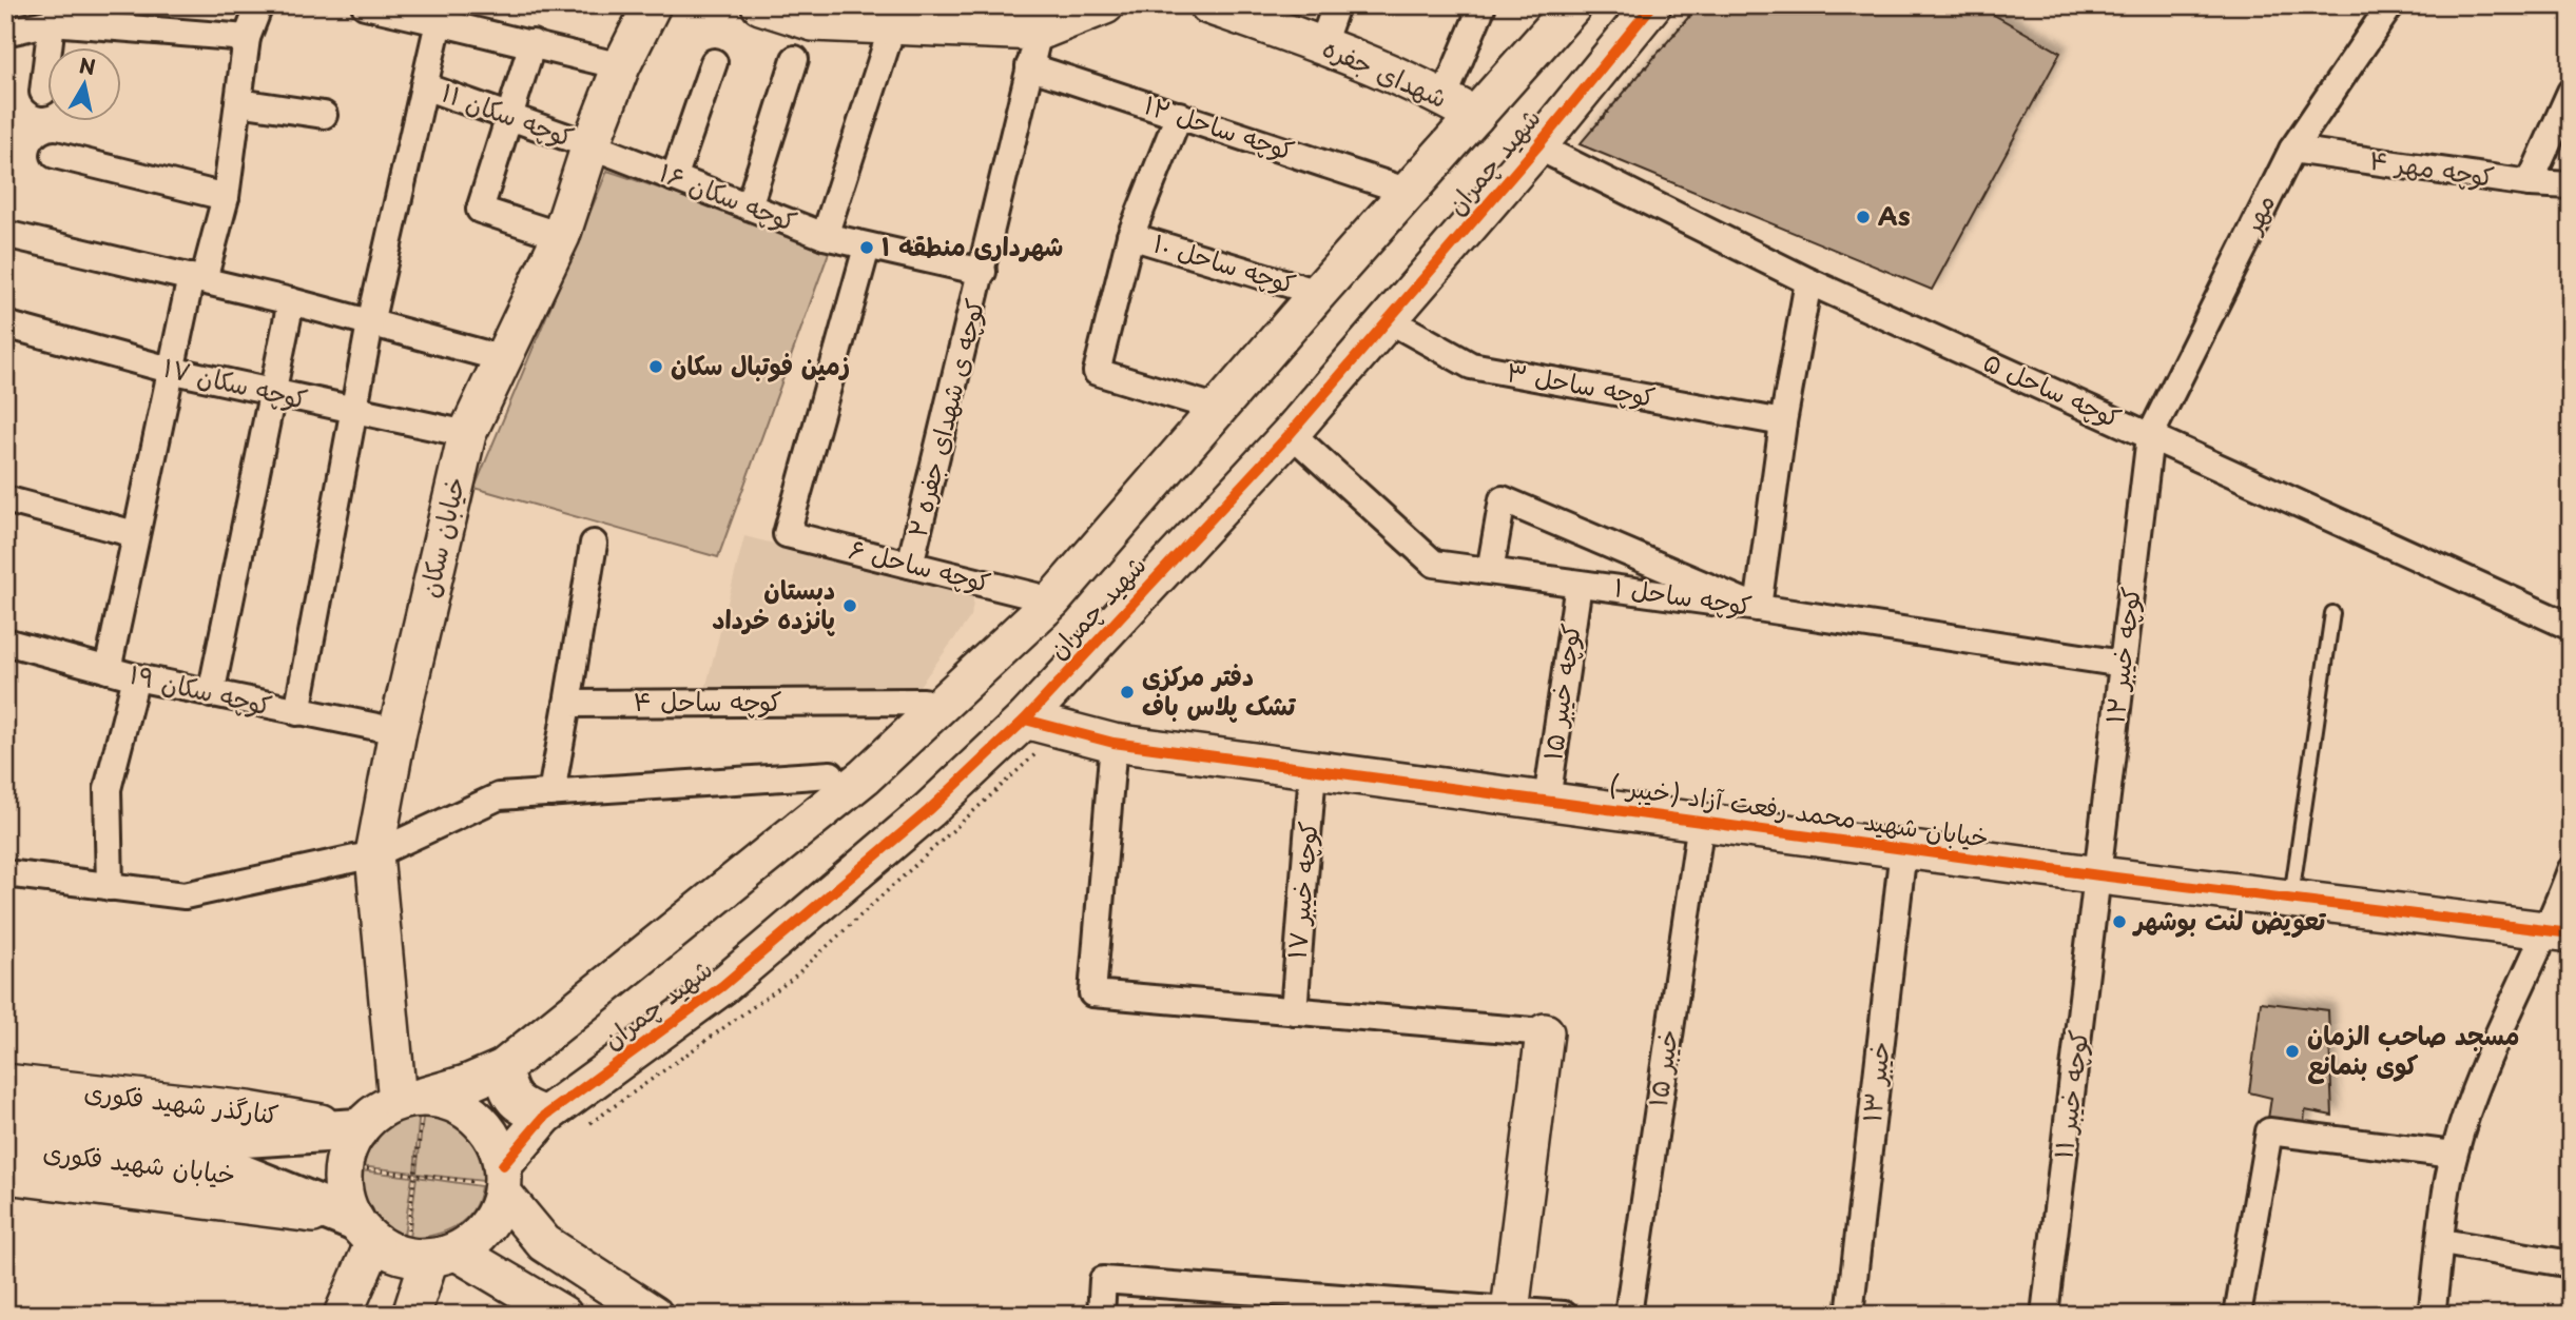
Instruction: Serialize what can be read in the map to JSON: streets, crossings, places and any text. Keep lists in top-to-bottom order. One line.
{"streets":{"main road":["خیابان شهید فکوری"],"street":["شهدای جفره","کوچه سکان ۱۱","کوچه ساحل ۱۲","شهید چمران","کوچه مهر ۴","کوچه سکان ۱۶","مهر","کوچه ساحل ۱۰","کوچه سکان ۱۷","کوچه ساحل ۳","کوچه ساحل ۵","کوچه ی شهدای جفره ۲","خیابان سکان","کوچه ساحل ۶","کوچه ساحل ۱","کوچه خیبر ۱۲","کوچه سکان ۱۹","کوچه خیبر ۱۵","کوچه ساحل ۴","( خیبر) خیابان شهید محمد رفعت آزاد","کوچه خیبر ۱۷","خیبر ۱۵","خیبر ۱۳","کوچه خیبر ۱۱","کنارگذر شهید فکوری"]},"crossings":[["شهدای جفره","شهید چمران"],["کوچه سکان ۱۱","کوچه سکان ۱۶"],["کوچه سکان ۱۱","خیابان سکان"],["کوچه ساحل ۱۲","شهید چمران"],["کوچه ساحل ۱۲","کوچه ی شهدای جفره ۲"],["شهید چمران","کوچه ساحل ۱۰"],["شهید چمران","کوچه ساحل ۳"],["شهید چمران","کوچه ساحل ۵"],["شهید چمران","خیابان سکان"],["شهید چمران","کوچه ساحل ۶"],["شهید چمران","کوچه ساحل ۱"],["شهید چمران","کوچه ساحل ۴"],["شهید چمران","( خیبر) خیابان شهید محمد رفعت آزاد"],["شهید چمران","کنارگذر شهید فکوری"],["شهید چمران","خیابان شهید فکوری"],["کوچه مهر ۴","مهر"],["کوچه سکان ۱۶","کوچه ی شهدای جفره ۲"],["کوچه سکان ۱۶","خیابان سکان"],["کوچه سکان ۱۶","کوچه ساحل ۶"],["مهر","کوچه ساحل ۵"],["مهر","کوچه خیبر ۱۲"],["کوچه سکان ۱۷","خیابان سکان"],["کوچه ساحل ۵","کوچه خیبر ۱۲"],["کوچه ی شهدای جفره ۲","کوچه ساحل ۶"],["خیابان سکان","کوچه سکان ۱۹"],["کوچه ساحل ۱","کوچه خیبر ۱۲"],["کوچه ساحل ۱","کوچه خیبر ۱۵"],["کوچه خیبر ۱۲","( خیبر) خیابان شهید محمد رفعت آزاد"],["کوچه خیبر ۱۲","کوچه خیبر ۱۱"],["کوچه خیبر ۱۵","( خیبر) خیابان شهید محمد رفعت آزاد"],["( خیبر) خیابان شهید محمد رفعت آزاد","کوچه خیبر ۱۷"],["( خیبر) خیابان شهید محمد رفعت آزاد","خیبر ۱۵"],["( خیبر) خیابان شهید محمد رفعت آزاد","خیبر ۱۳"],["( خیبر) خیابان شهید محمد رفعت آزاد","کوچه خیبر ۱۱"],["کنارگذر شهید فکوری","خیابان شهید فکوری"]],"places":["As","شهرداری منطقه ١","زمین فوتبال سکان","دبستان پانزده خرداد","دفتر مرکزی تشک پلاس باف","تعویض لنت بوشهر","مسجد صاحب الزمان کوی بنمانع"],"north":"top"}
